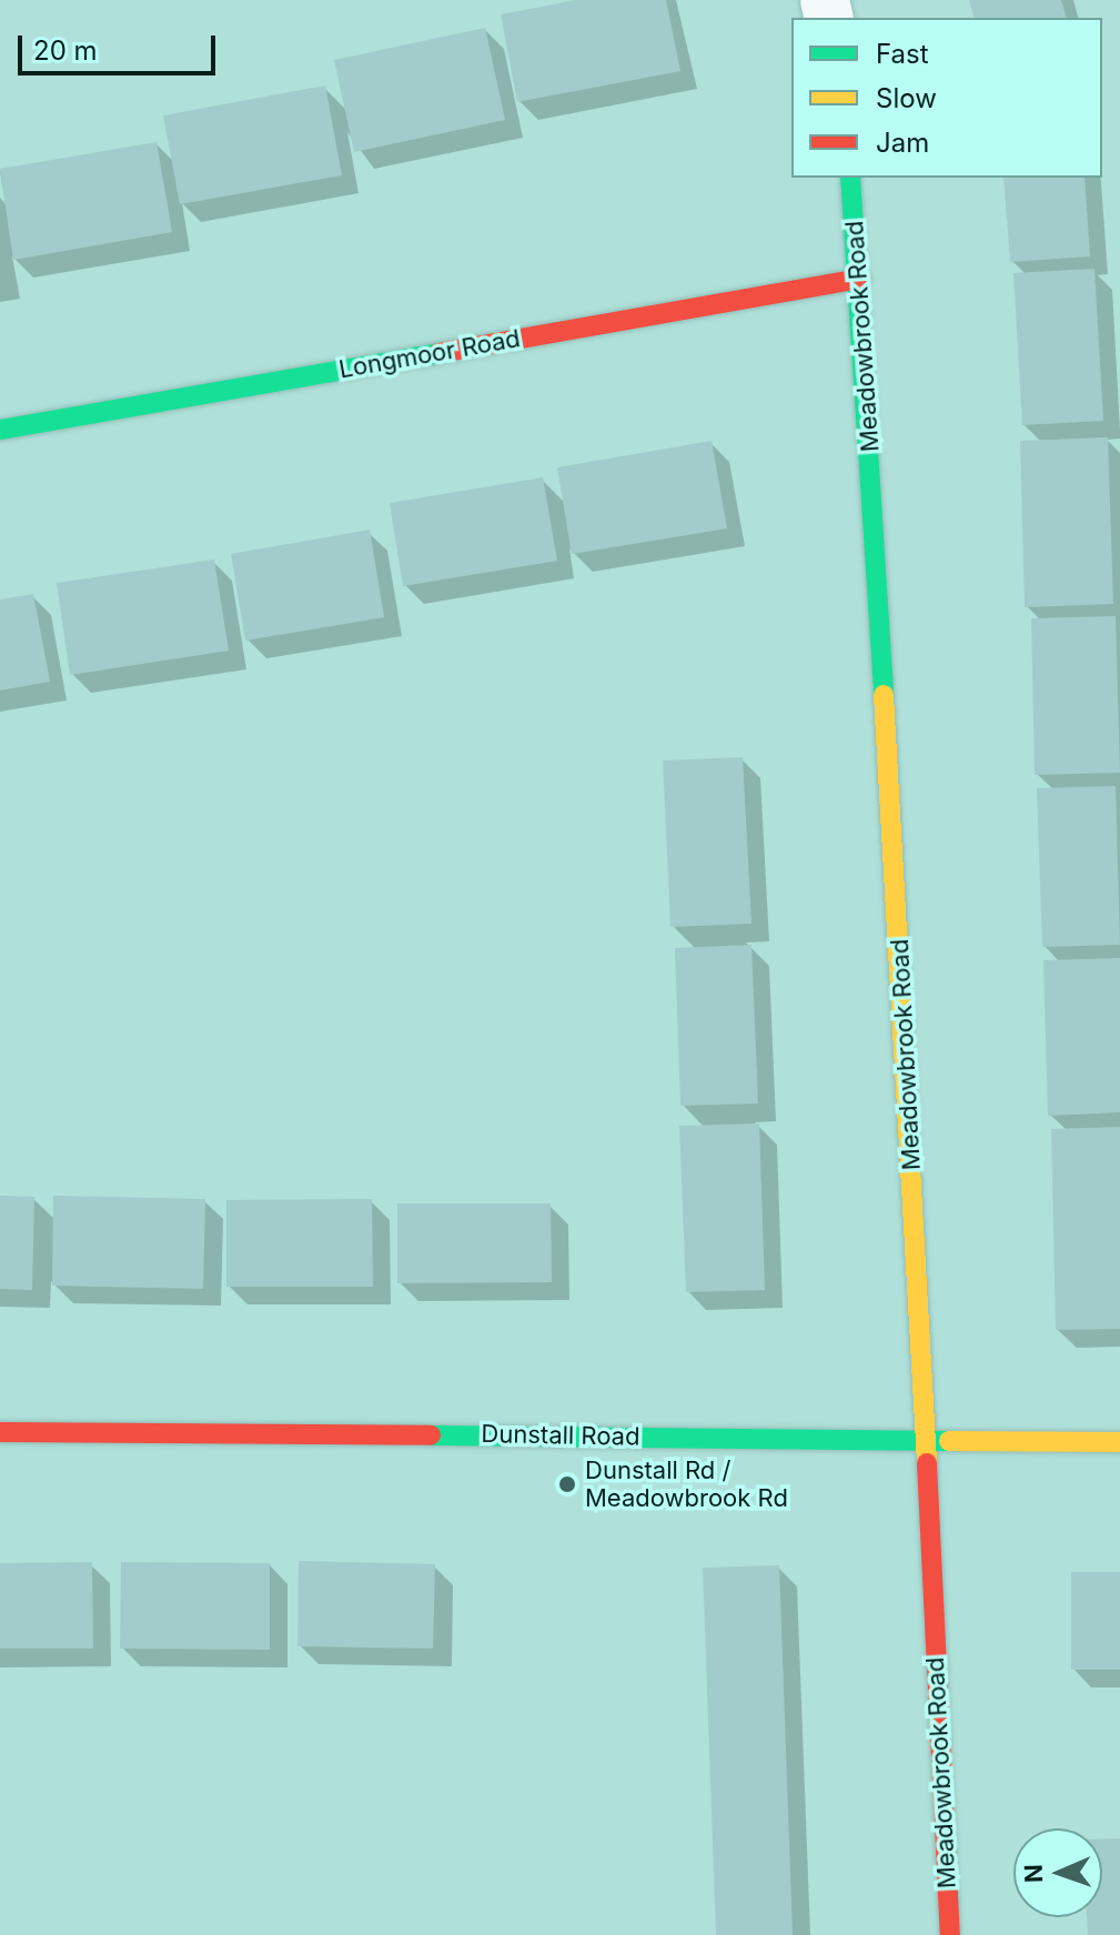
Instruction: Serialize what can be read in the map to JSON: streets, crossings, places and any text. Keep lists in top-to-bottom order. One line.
{"streets":{"street":["Meadowbrook Road","Longmoor Road","Dunstall Road"]},"crossings":[["Meadowbrook Road","Longmoor Road"],["Meadowbrook Road","Dunstall Road"]],"places":["Dunstall Rd / Meadowbrook Rd"],"legend":["Fast","Slow","Jam"],"scale_bar":"20 m","north":"left"}
